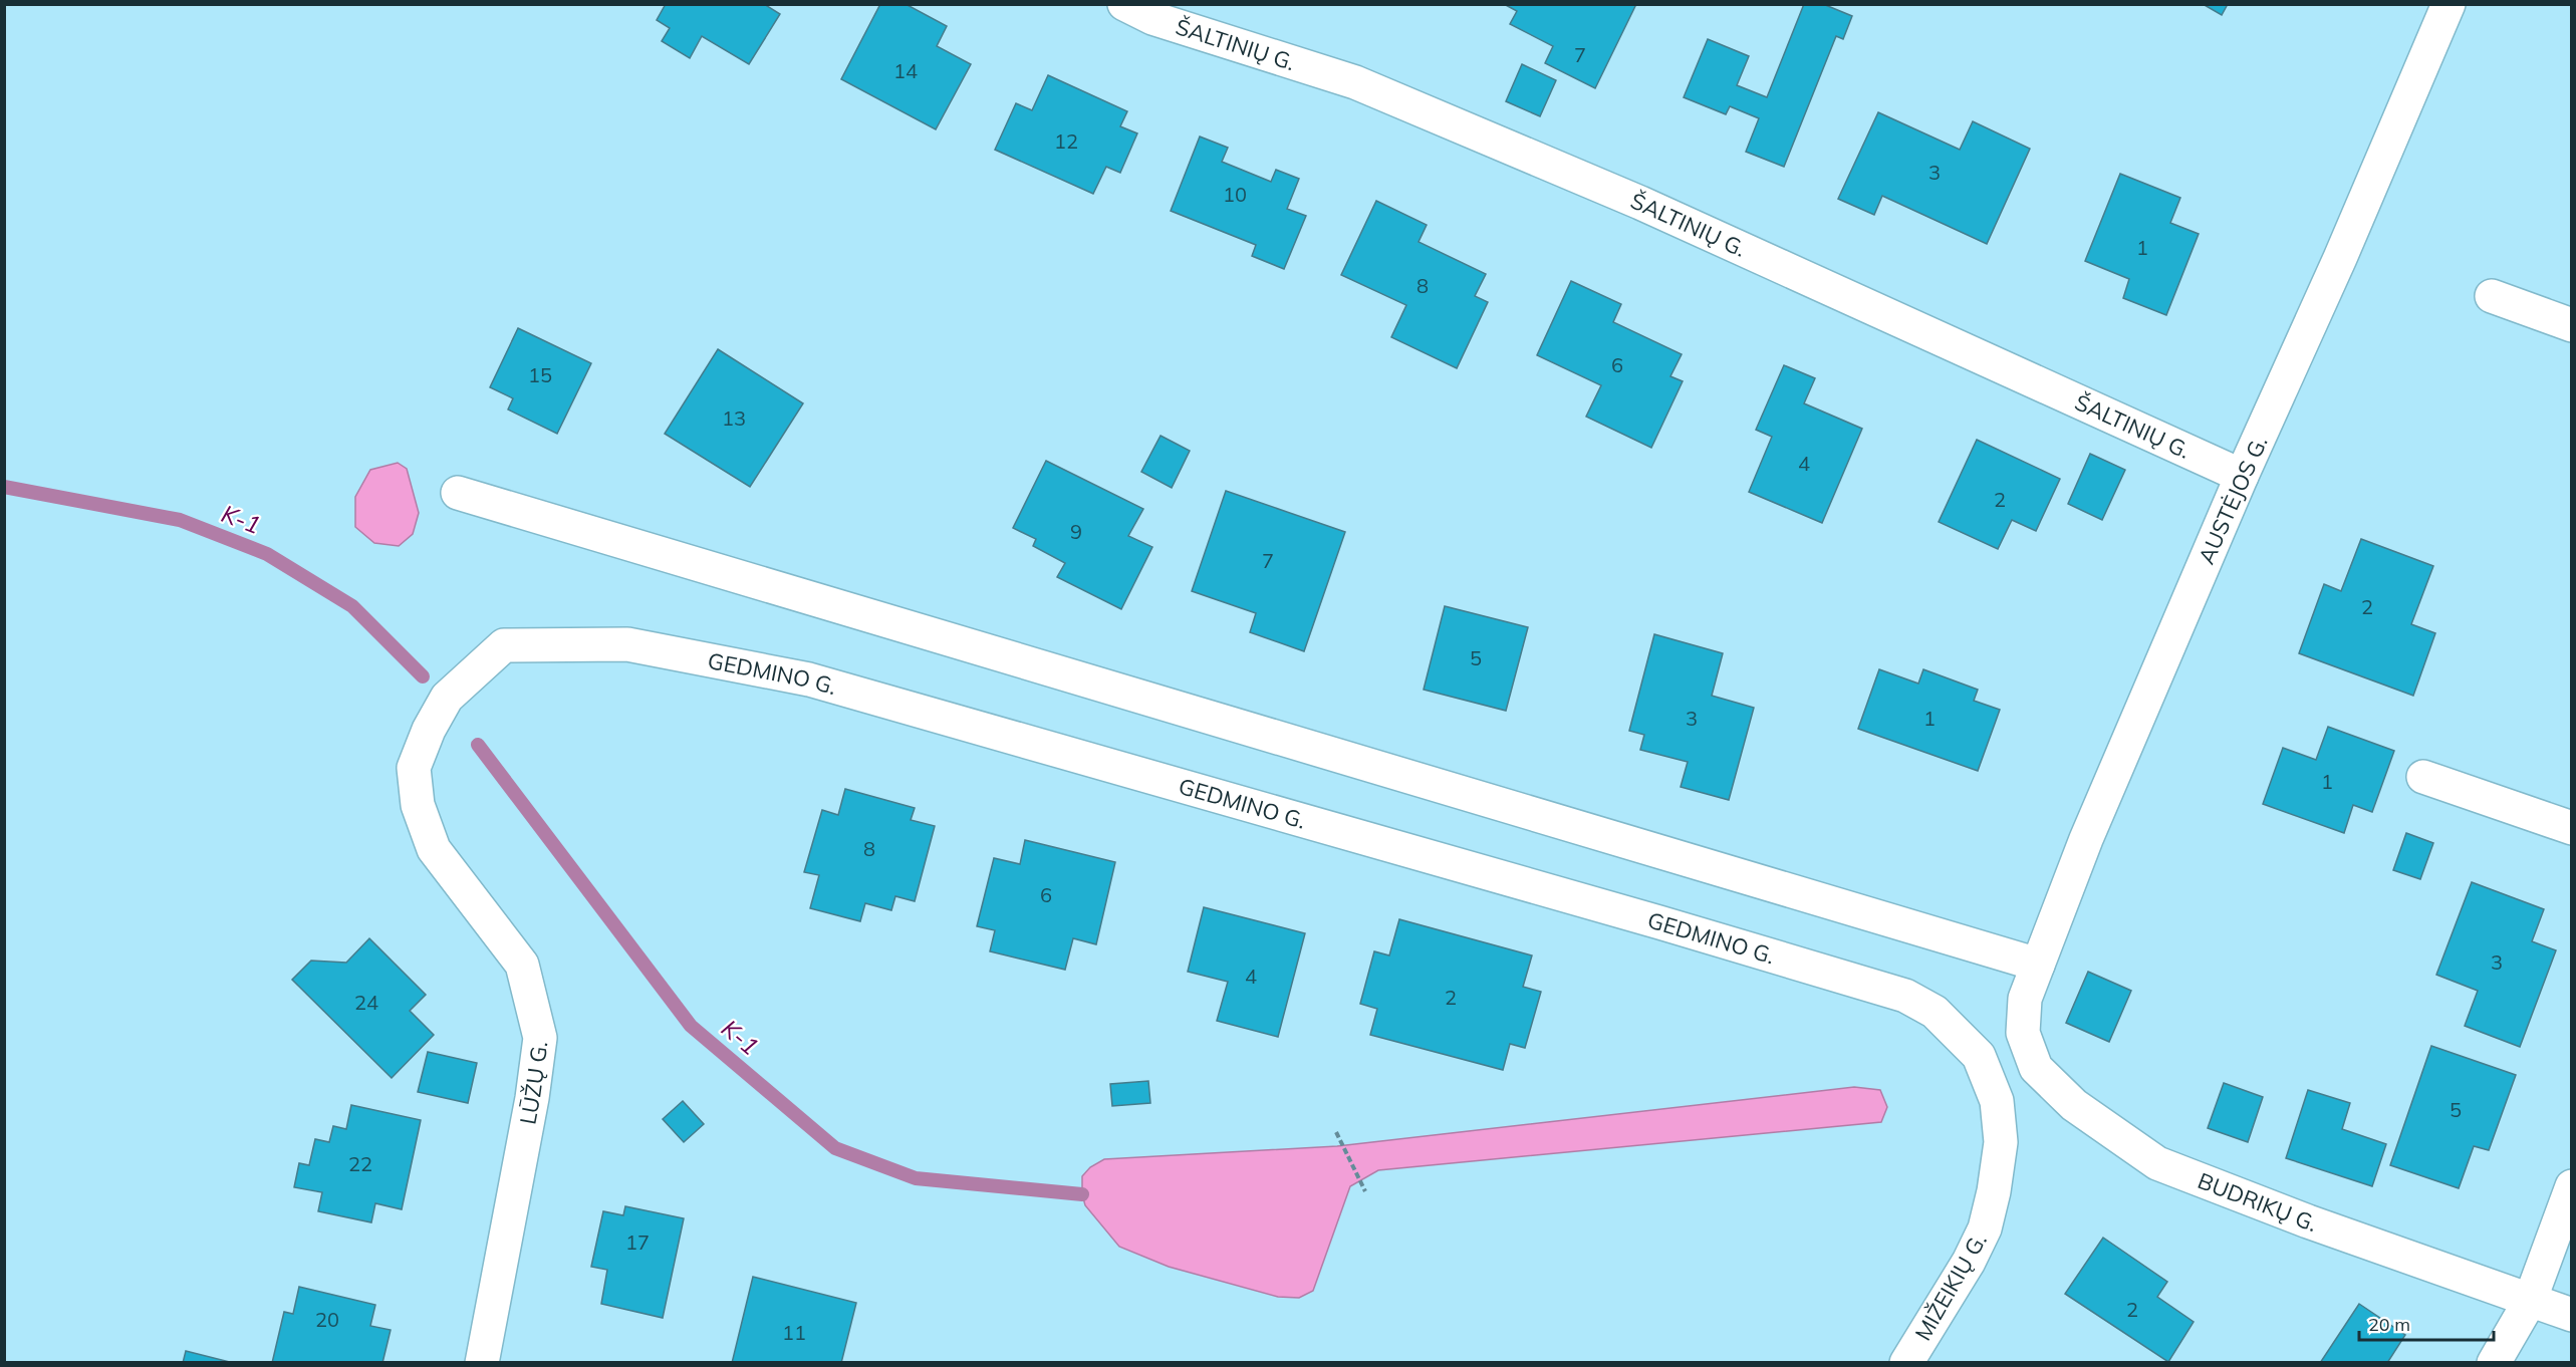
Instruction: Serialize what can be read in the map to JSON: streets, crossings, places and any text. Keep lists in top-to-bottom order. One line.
{"streets":{"street":["ŠALTINIŲ G.","AUSTĖJOS G.","GEDMINO G.","LŪŽŲ G.","BUDRIKŲ G.","MIŽEIKIŲ G."]},"crossings":[["ŠALTINIŲ G.","AUSTĖJOS G."],["AUSTĖJOS G.","BUDRIKŲ G."],["GEDMINO G.","LŪŽŲ G."],["GEDMINO G.","MIŽEIKIŲ G."]],"water":["K-1"],"house_numbers":["7","14","12","3","10","1","8","6","15","13","4","2","9","7","2","5","3","1","1","8","6","3","4","2","24","5","22","17","2","20","11"],"scale_bar":"20 m"}
